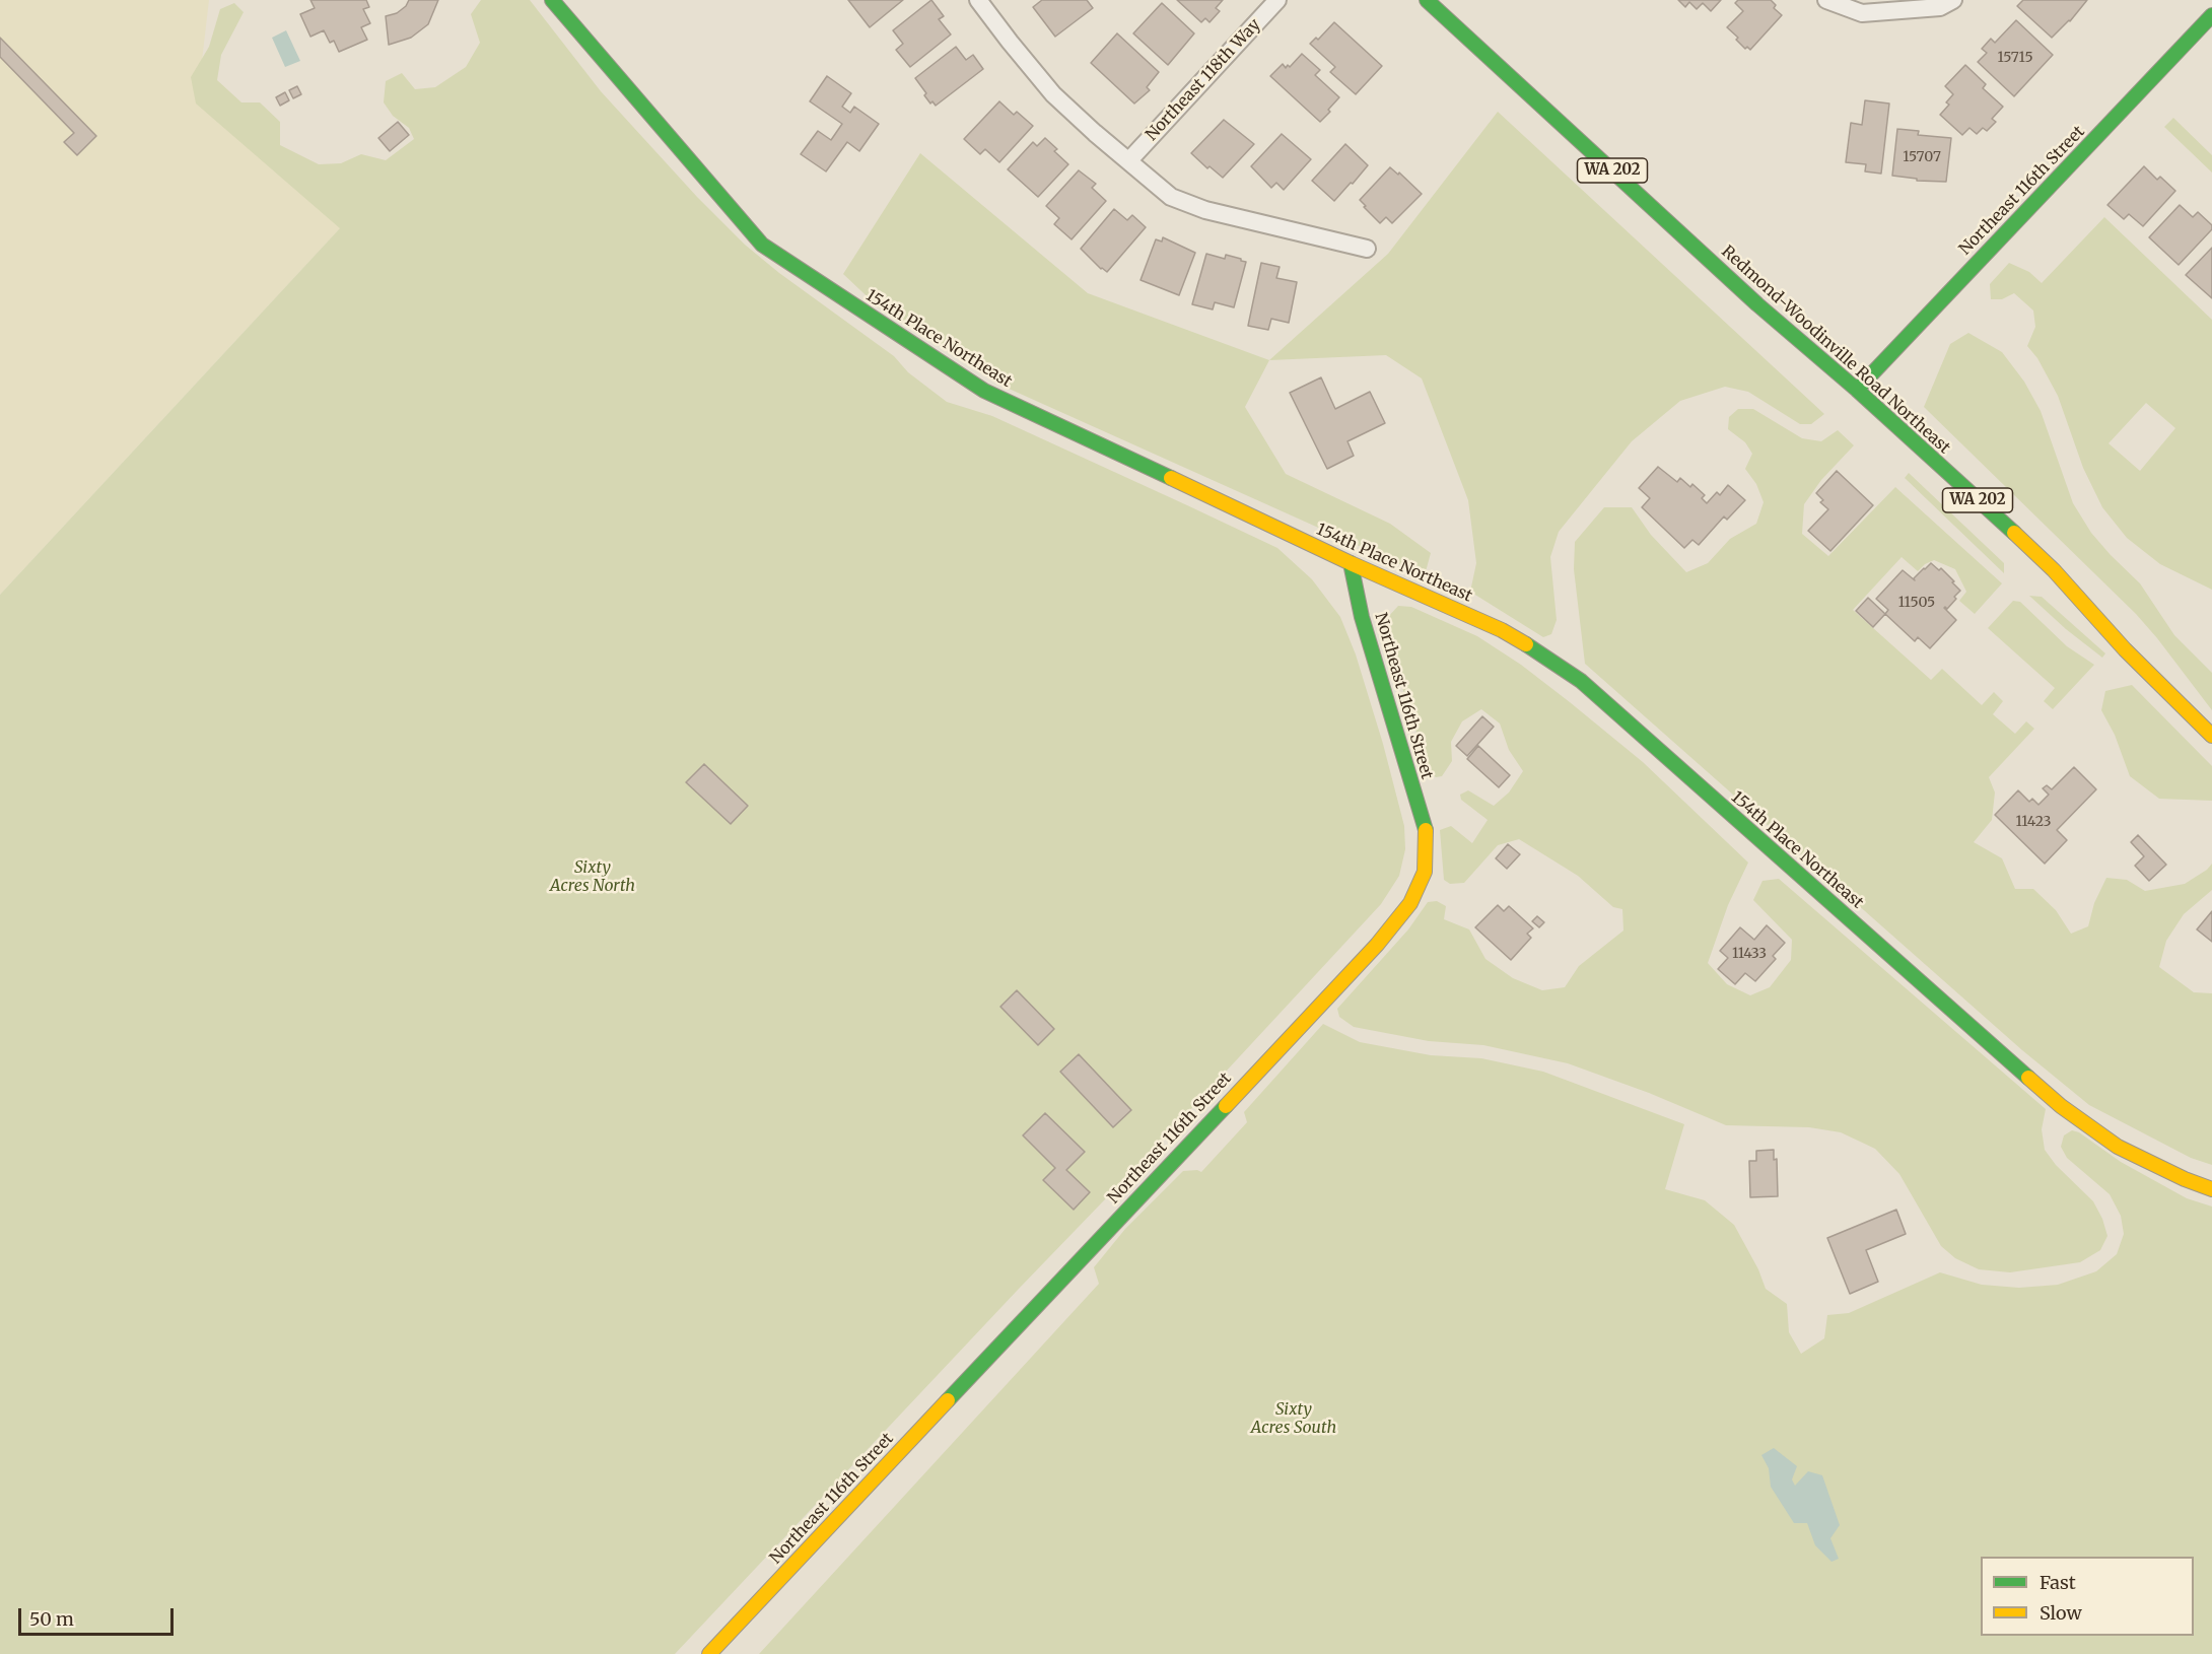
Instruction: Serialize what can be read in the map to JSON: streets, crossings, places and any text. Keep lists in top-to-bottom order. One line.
{"streets":{"street":["Northeast 118th Way","WA 202","Northeast 116th Street","154th Place Northeast","Redmond-Woodinville Road Northeast"]},"crossings":[["Northeast 116th Street","154th Place Northeast"],["Northeast 116th Street","Redmond-Woodinville Road Northeast"]],"parks":["Sixty Acres North","Sixty Acres South"],"house_numbers":["15715","15707","11505","11423","11433"],"legend":["Fast","Slow"],"scale_bar":"50 m"}
